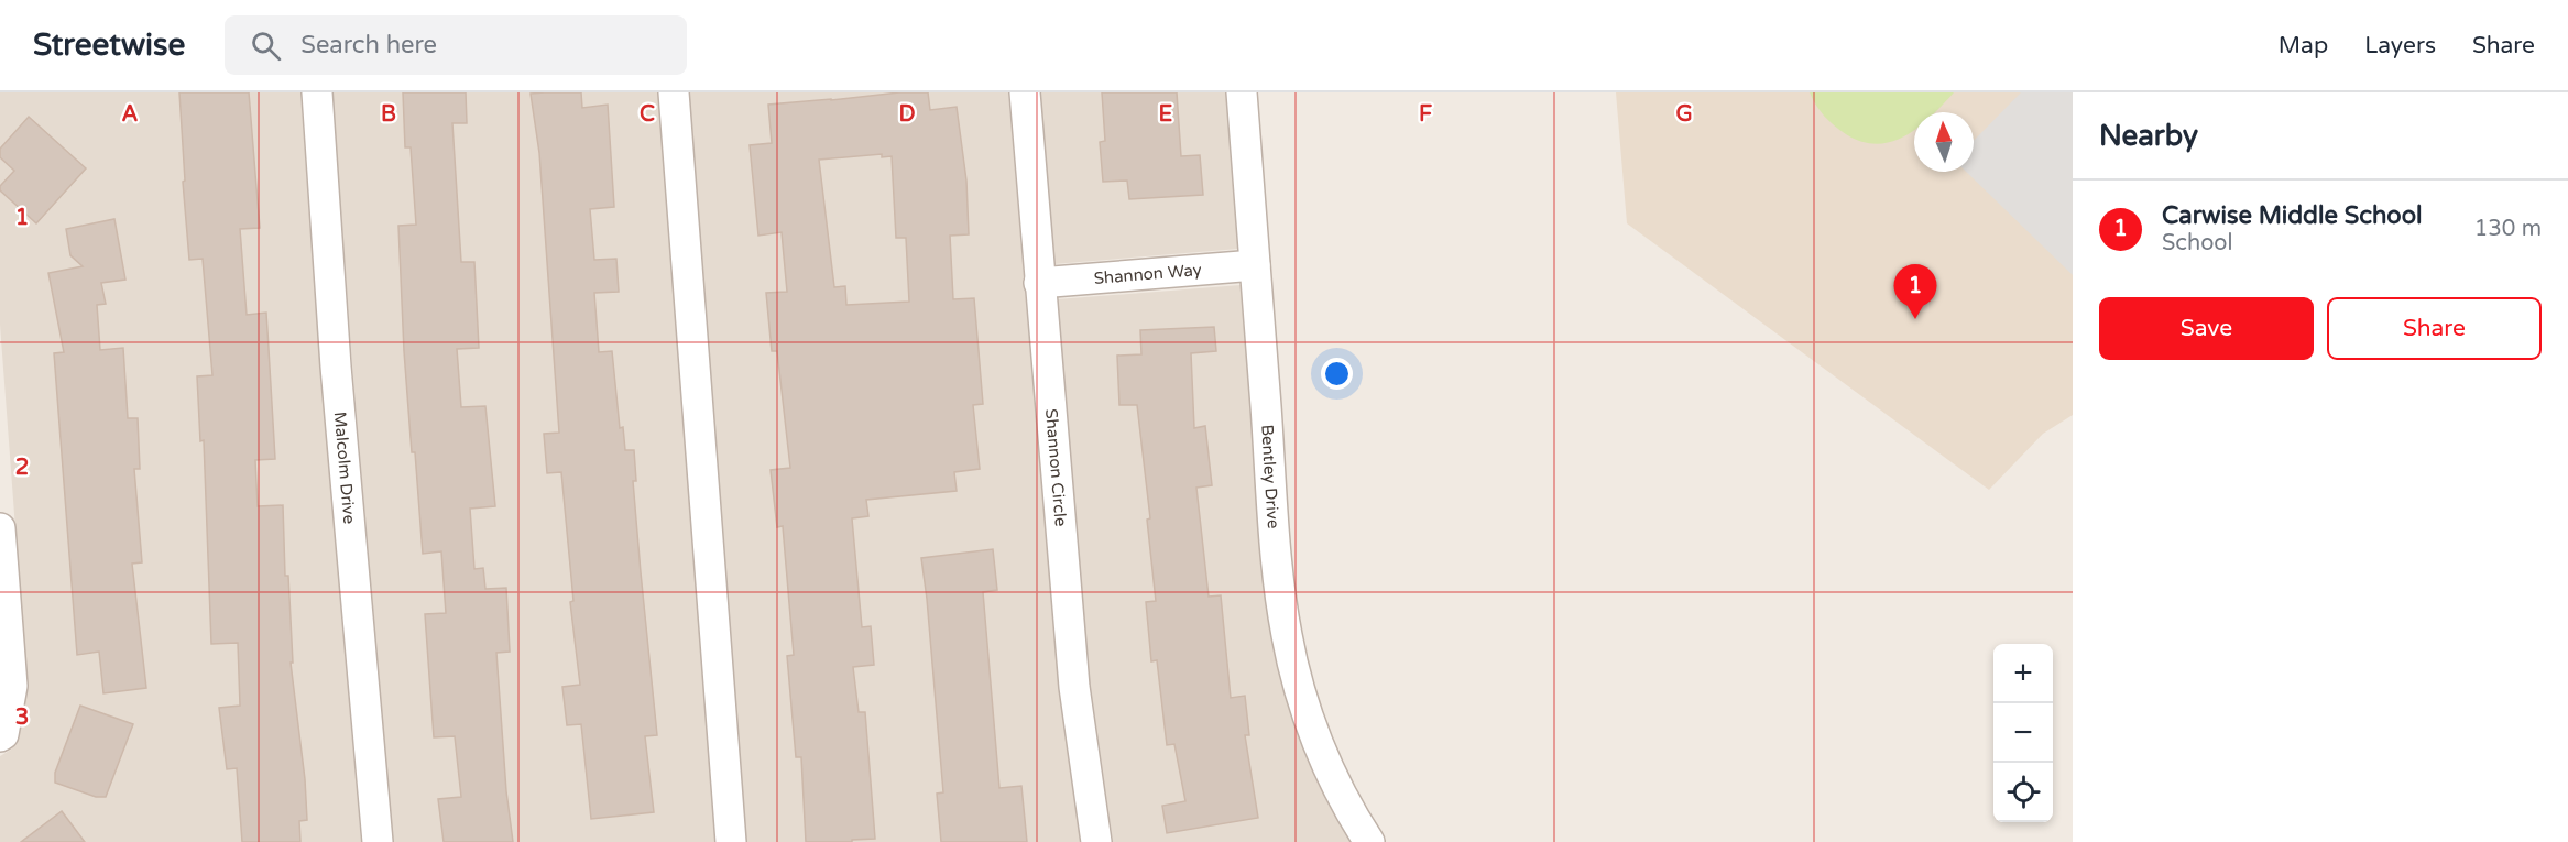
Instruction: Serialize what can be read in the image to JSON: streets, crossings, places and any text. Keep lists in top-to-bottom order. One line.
{"streets":{"street":["Shannon Way","Malcolm Drive","Shannon Circle","Bentley Drive"]},"crossings":[["Shannon Way","Shannon Circle"],["Shannon Way","Bentley Drive"]],"north":"top","page":{"header":"Streetwise","search":"Search here","nav":["Map","Layers","Share"],"heading":"Nearby","list":[{"mark":"1","name":"Carwise Middle School","note":"School","value":"130 m"}],"pins":"1","buttons":["Save","Share"],"map_buttons":["+","−"]},"grid":{"columns":["A","B","C","D","E","F","G"],"rows":["1","2","3"]}}
